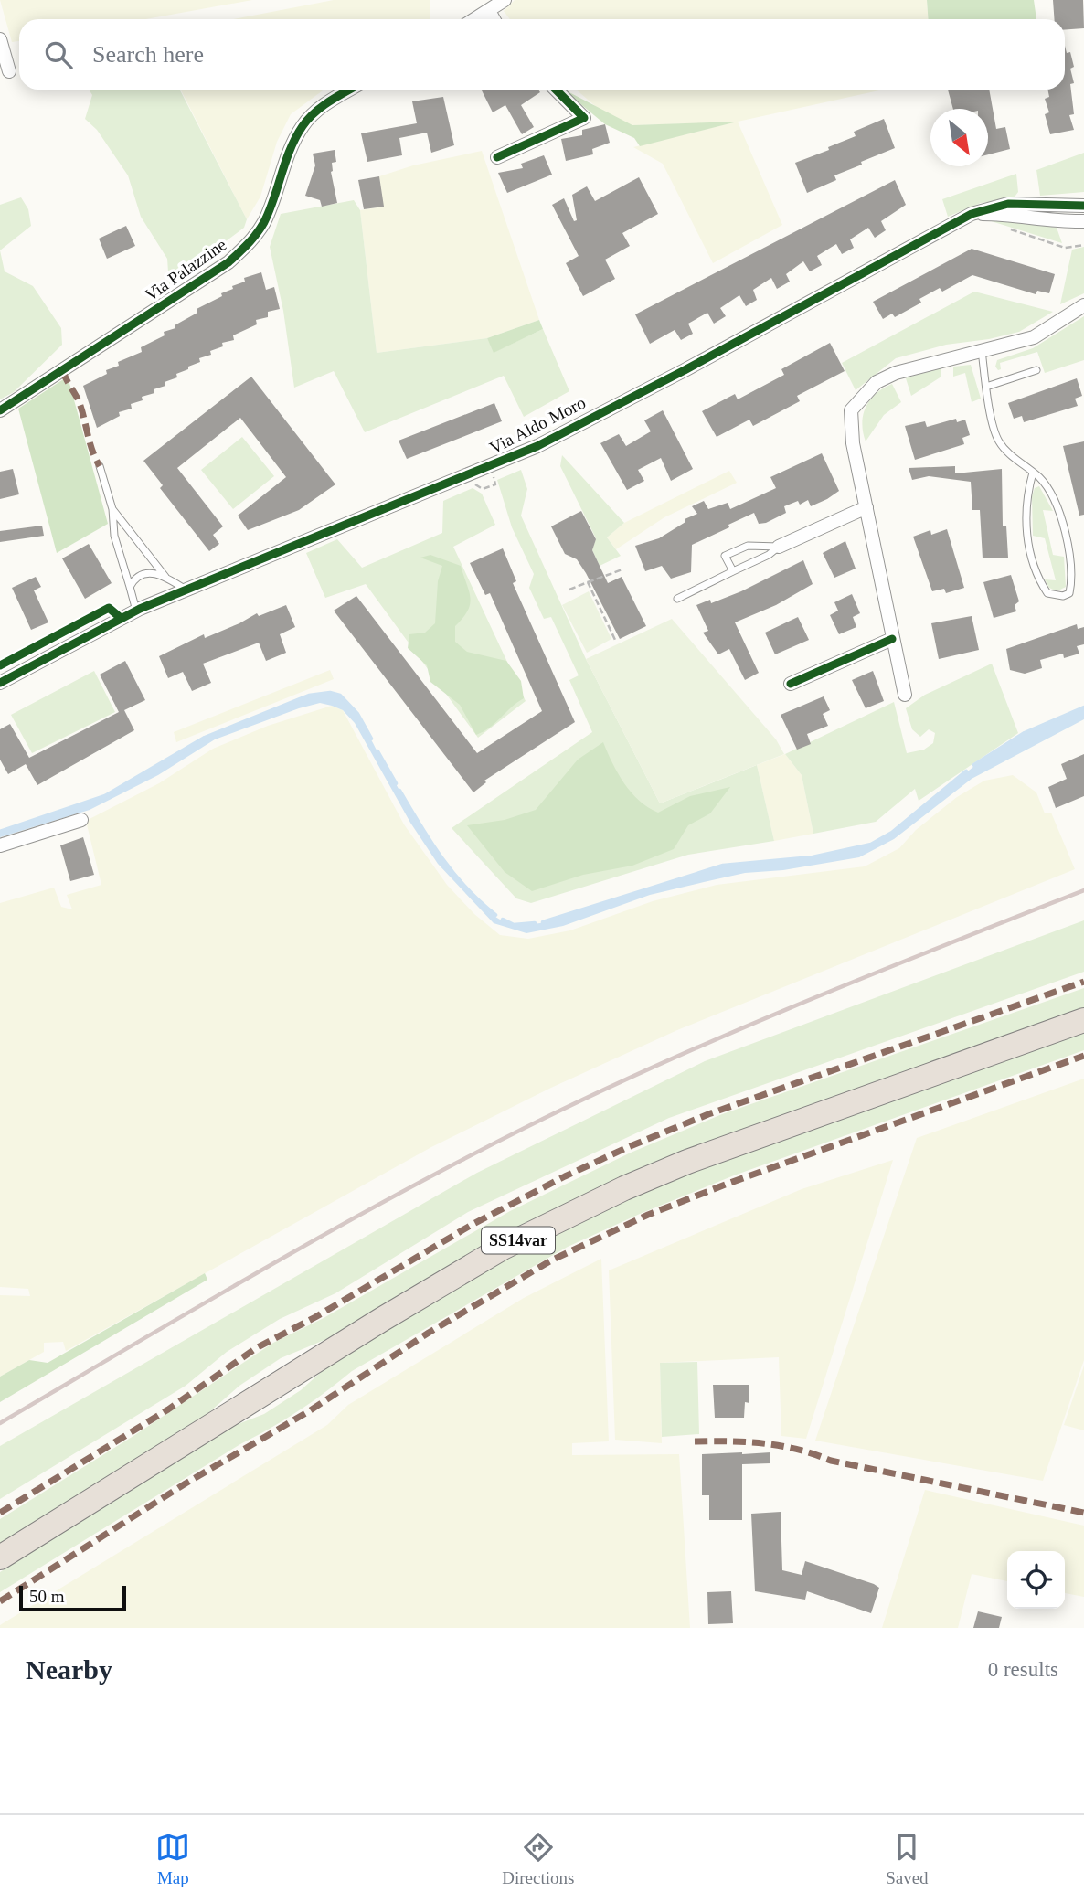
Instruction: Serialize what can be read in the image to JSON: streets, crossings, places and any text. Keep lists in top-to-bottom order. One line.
{"streets":{"highway":["SS14var"],"street":["Via Palazzine","Via Aldo Moro"]},"scale_bar":"50 m","north":"bottom right","page":{"search":"Search here","scale":"50 m","heading":["Nearby","0 results"],"nav":["Map","Directions","Saved"]}}
